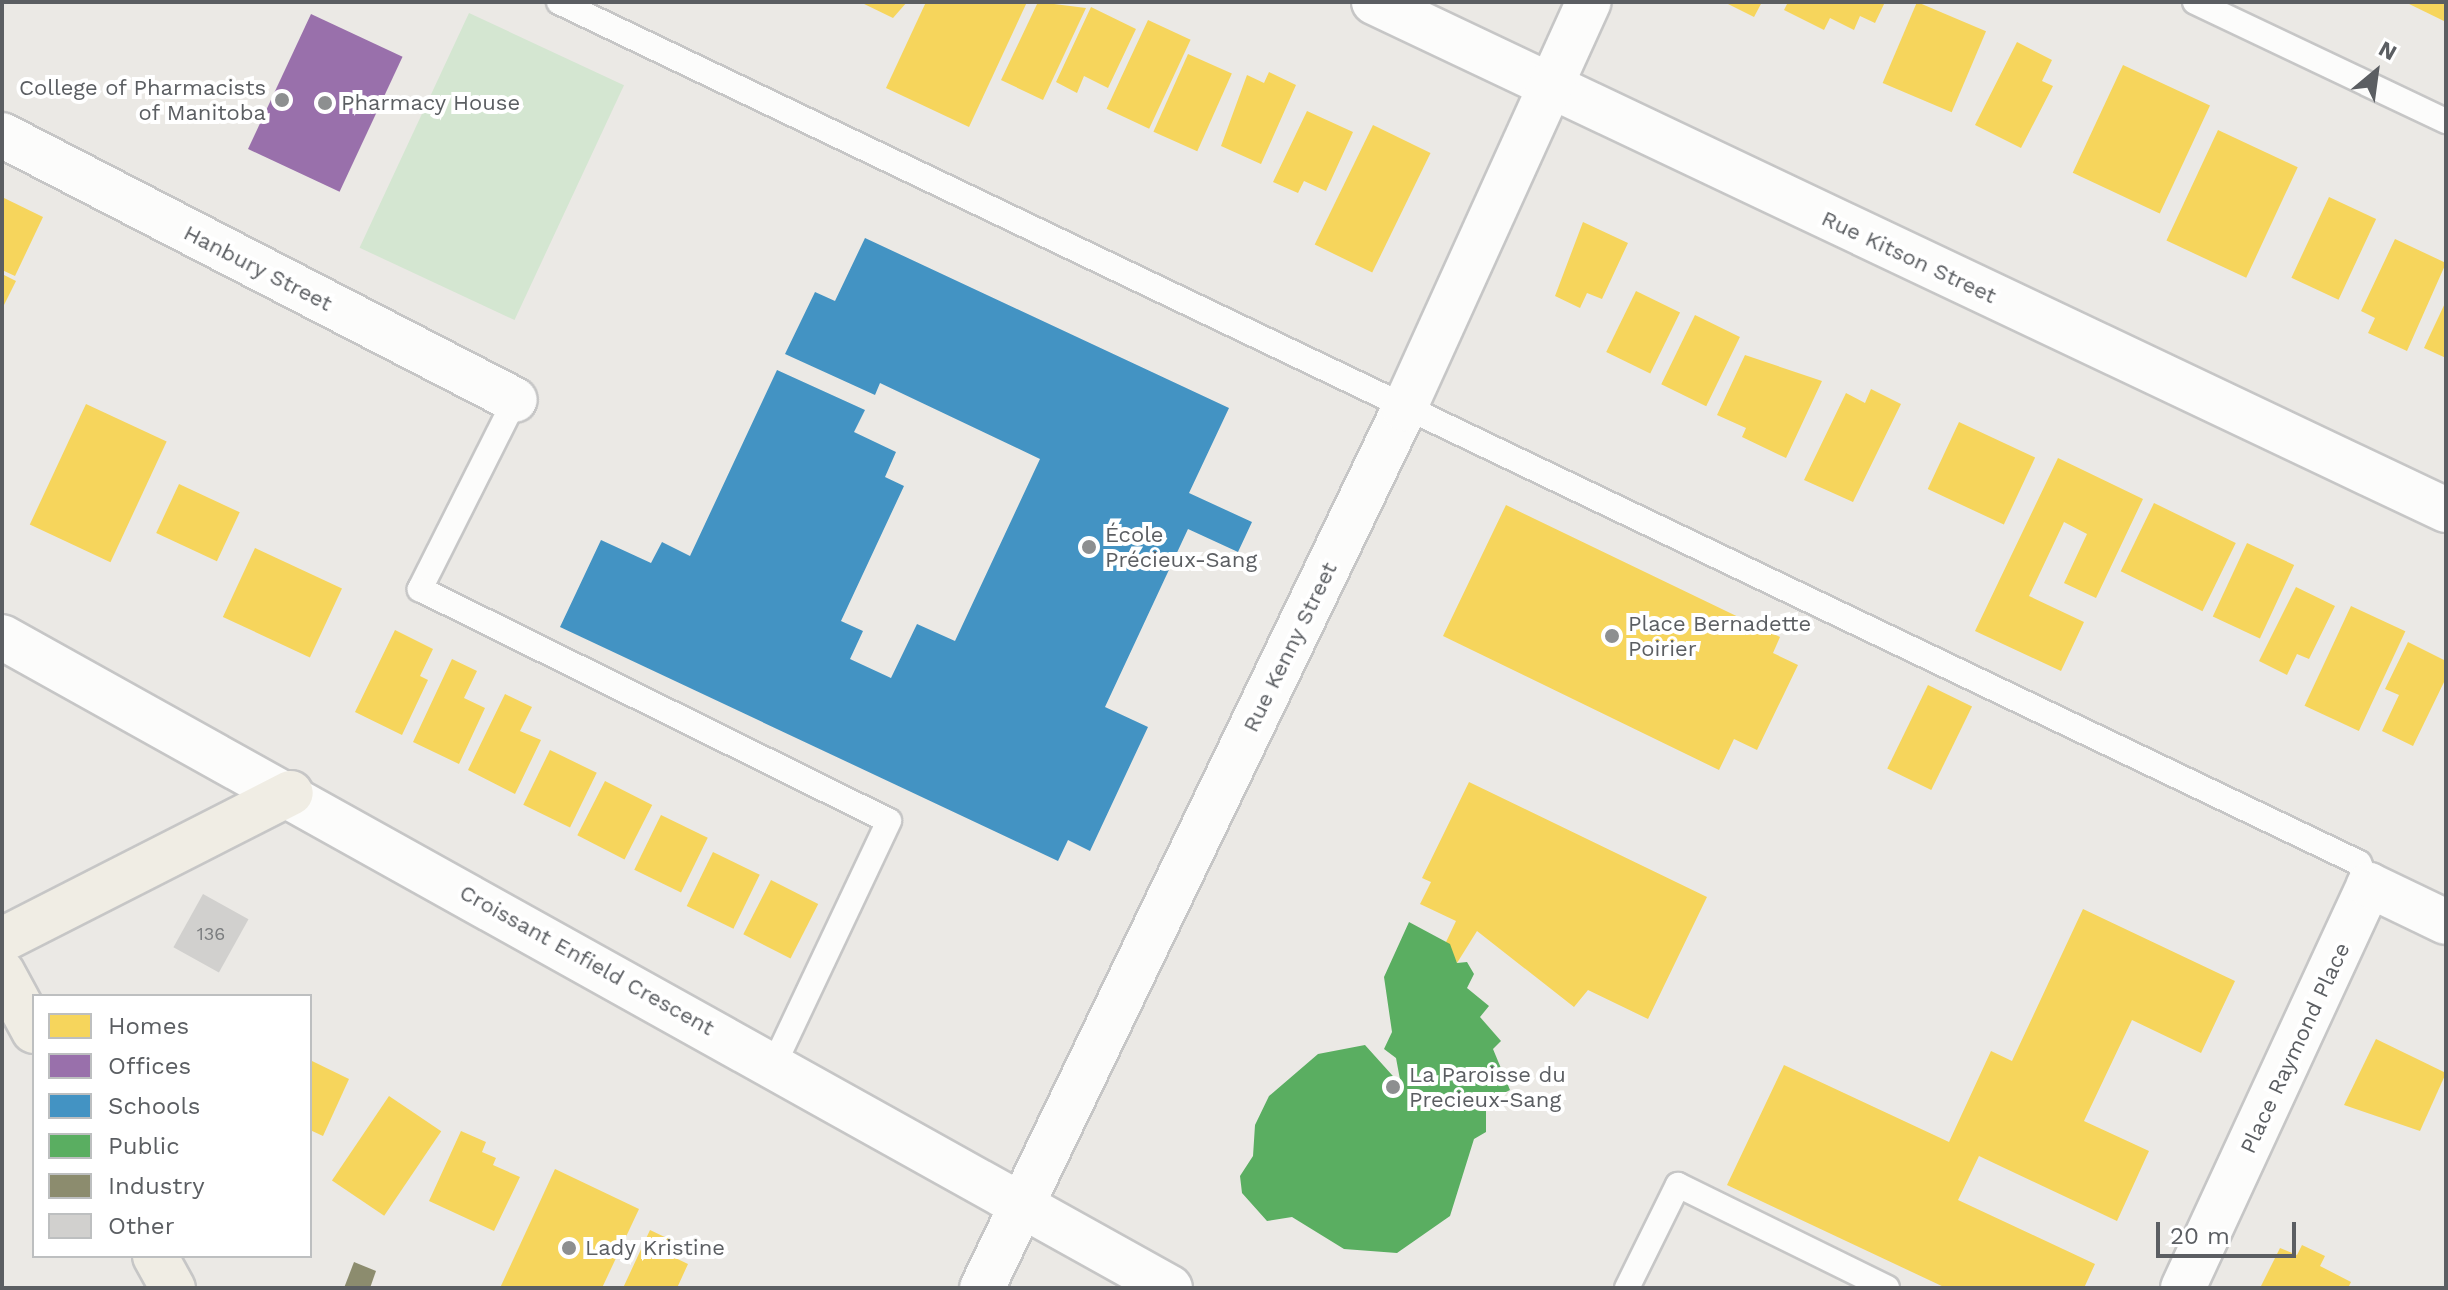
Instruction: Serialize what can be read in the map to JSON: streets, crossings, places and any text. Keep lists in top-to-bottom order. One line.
{"streets":{"street":["Rue Kitson Street","Hanbury Street","Rue Kenny Street","Croissant Enfield Crescent","Place Raymond Place"]},"crossings":[["Rue Kitson Street","Rue Kenny Street"],["Rue Kenny Street","Croissant Enfield Crescent"]],"places":["College of Pharmacists of Manitoba","Pharmacy House","École Précieux-Sang","Place Bernadette Poirier","La Paroisse du Precieux-Sang","Lady Kristine"],"house_numbers":["136"],"legend":["Homes","Offices","Schools","Public","Industry","Other"],"scale_bar":"20 m","north":"top right"}
